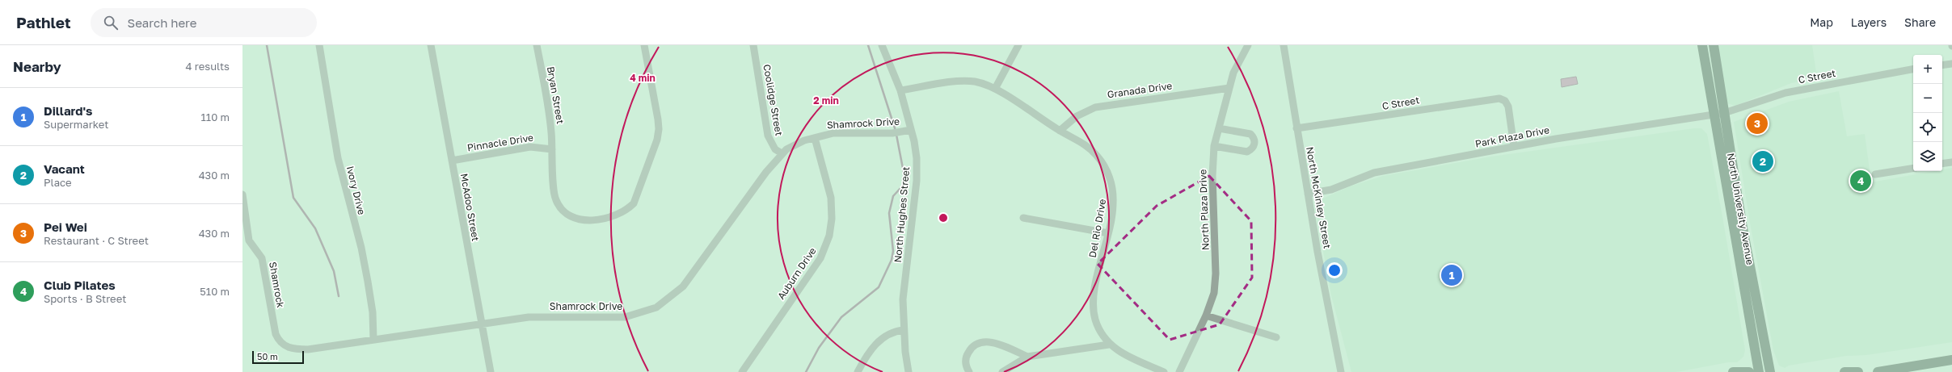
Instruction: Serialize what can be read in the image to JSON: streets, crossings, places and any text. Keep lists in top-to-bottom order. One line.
{"streets":{"main road":["North University Avenue"],"street":["C Street","Granada Drive","Bryan Street","Coolidge Street","Shamrock Drive","Park Plaza Drive","Pinnacle Drive","Ivory Drive","North McKinley Street","McAdoo Street","North Plaza Drive","North Hughes Street","Del Rio Drive","Auburn Drive","Shamrock"]},"crossings":[["C Street","Park Plaza Drive"],["C Street","North McKinley Street"],["C Street","North University Avenue"],["Granada Drive","North Plaza Drive"],["Granada Drive","Del Rio Drive"],["Bryan Street","Pinnacle Drive"],["Coolidge Street","Shamrock Drive"],["Shamrock Drive","Ivory Drive"],["Shamrock Drive","McAdoo Street"],["Shamrock Drive","North Hughes Street"],["Shamrock Drive","Auburn Drive"],["Shamrock Drive","Shamrock"],["Park Plaza Drive","North McKinley Street"],["Park Plaza Drive","North University Avenue"],["Pinnacle Drive","McAdoo Street"],["North Hughes Street","Del Rio Drive"]],"scale_bar":"50 m","page":{"header":"Pathlet","search":"Search here","nav":["Map","Layers","Share"],"heading":["Nearby","4 results"],"map_buttons":["+","−"],"list":[{"mark":"1","name":"Dillard's","note":"Supermarket","value":"110 m"},{"mark":"2","name":"Vacant","note":"Place","value":"430 m"},{"mark":"3","name":"Pei Wei","note":"Restaurant · C Street","value":"430 m"},{"mark":"4","name":"Club Pilates","note":"Sports · B Street","value":"510 m"}],"pins":["3","2","4","1"],"scale":"50 m"},"rings":["4 min","2 min"]}
